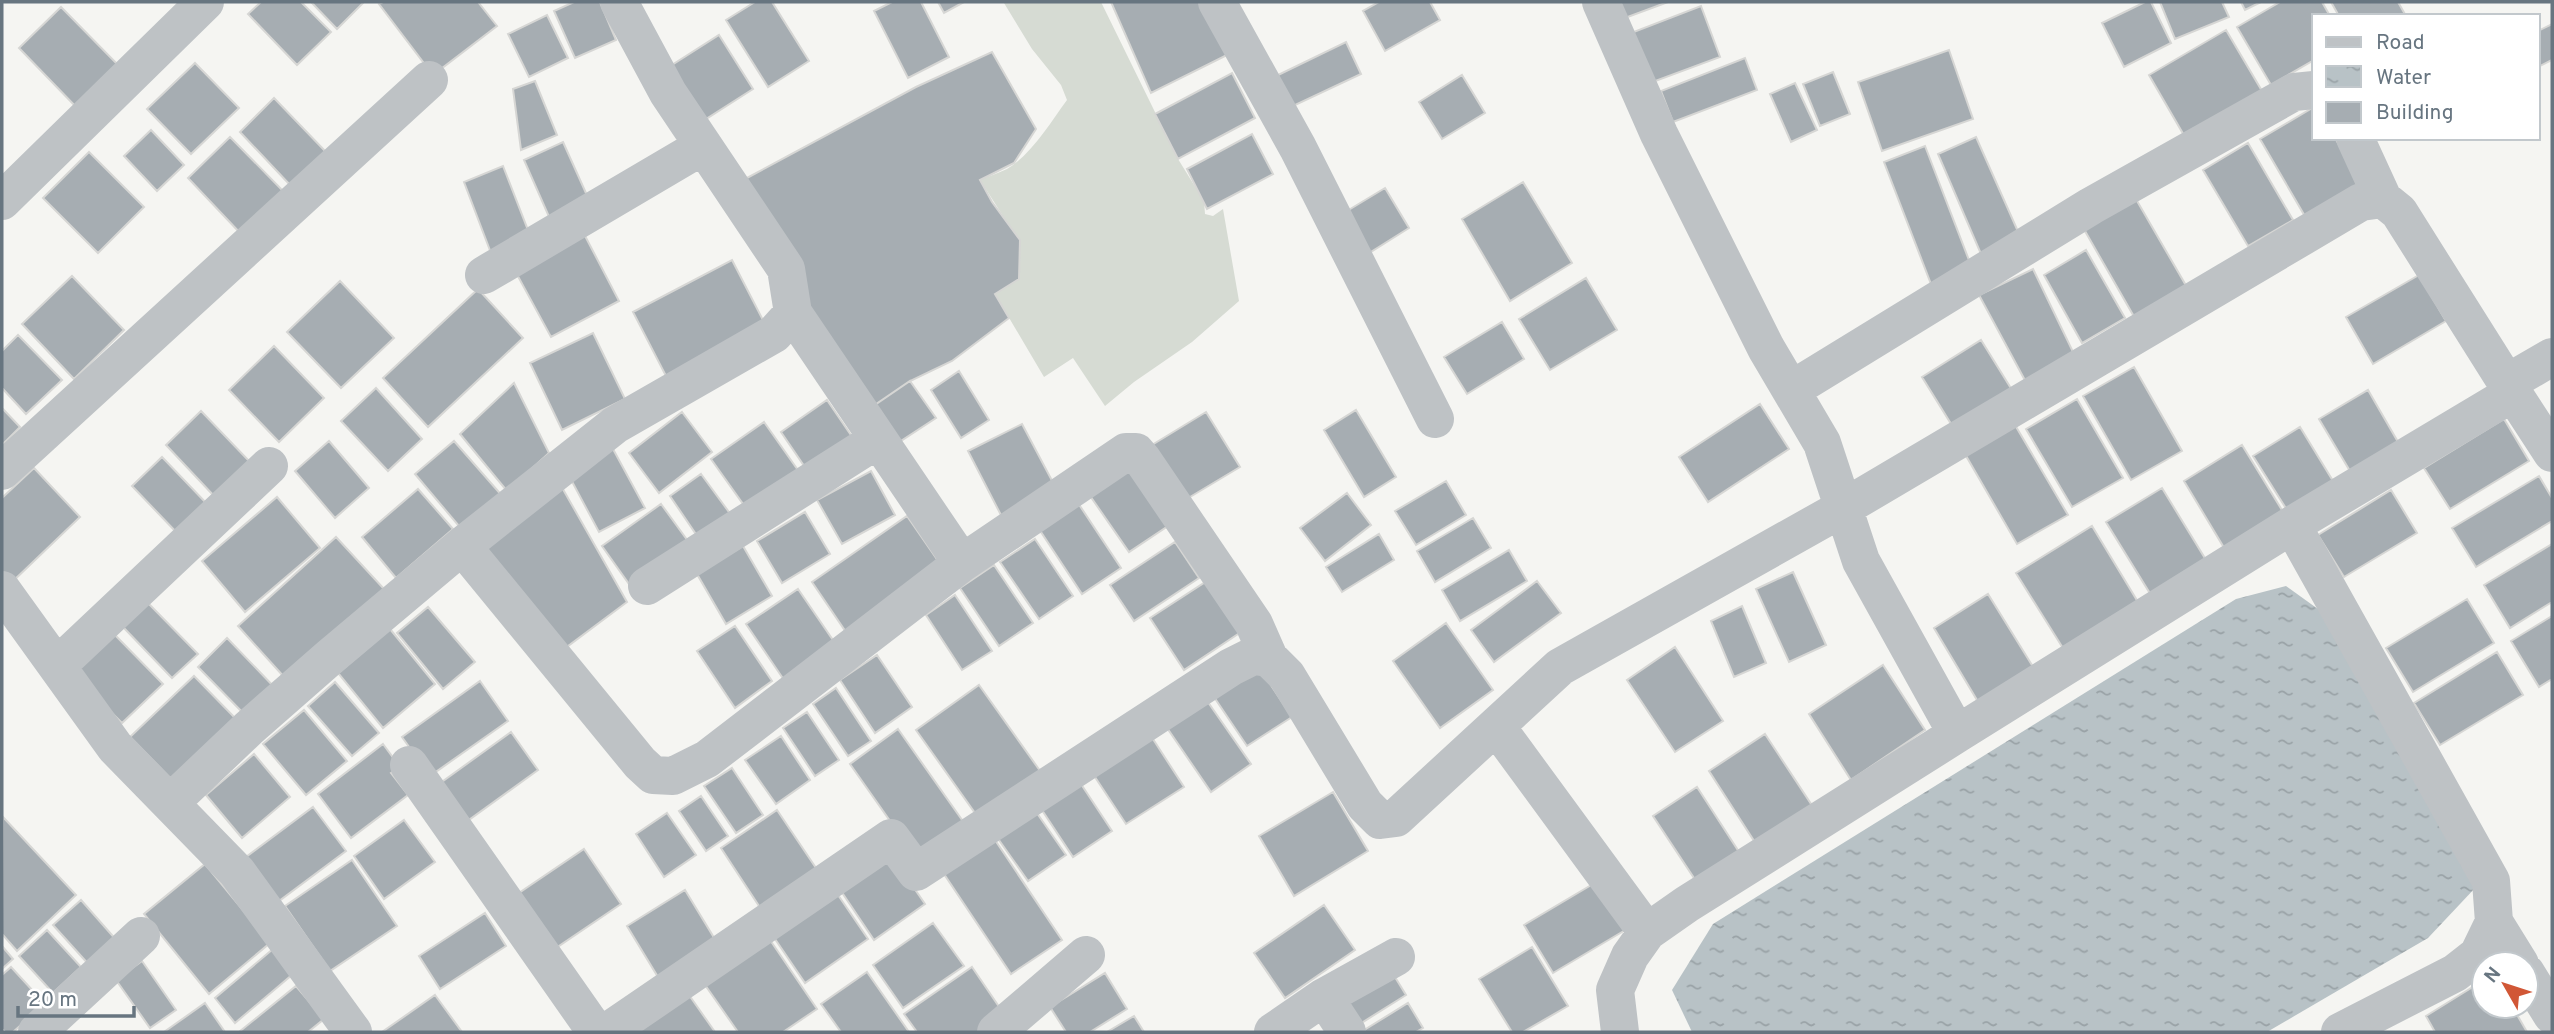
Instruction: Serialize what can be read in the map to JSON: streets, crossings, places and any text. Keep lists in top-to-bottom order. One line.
{"legend":["Road","Water","Building"],"scale_bar":"20 m","north":"top left"}
